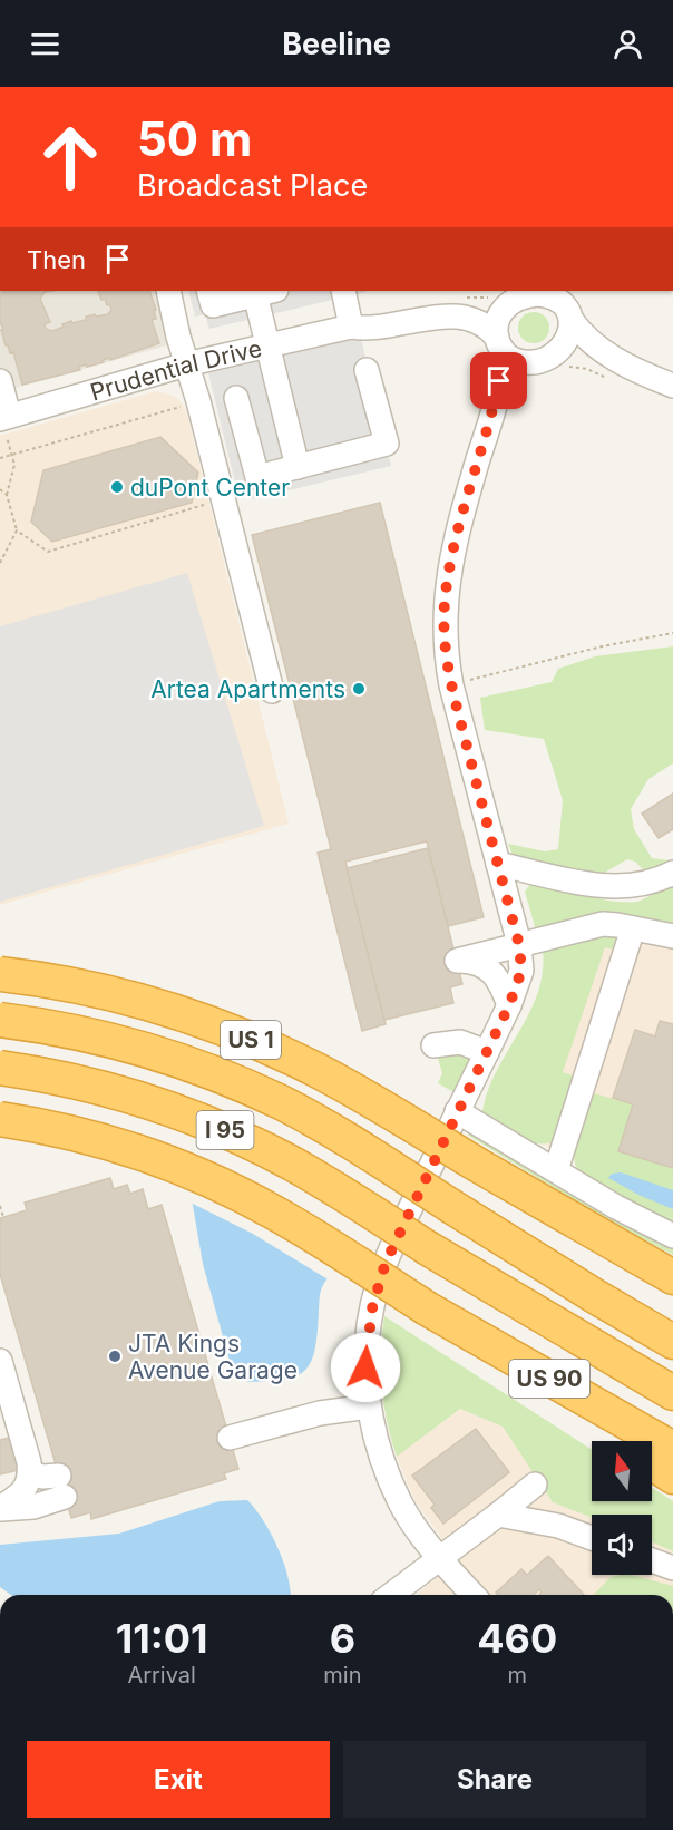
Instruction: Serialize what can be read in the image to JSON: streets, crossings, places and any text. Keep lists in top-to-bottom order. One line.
{"streets":{"highway":["US 1","I 95","US 90"],"street":["Prudential Drive"]},"places":["duPont Center","Artea Apartments","JTA Kings Avenue Garage"],"north":"top","page":{"header":"Beeline","turn":["50 m","Broadcast Place"],"then":"Then","eta":["11:01","Arrival","6","min","460","m"],"buttons":["Exit","Share"]}}
